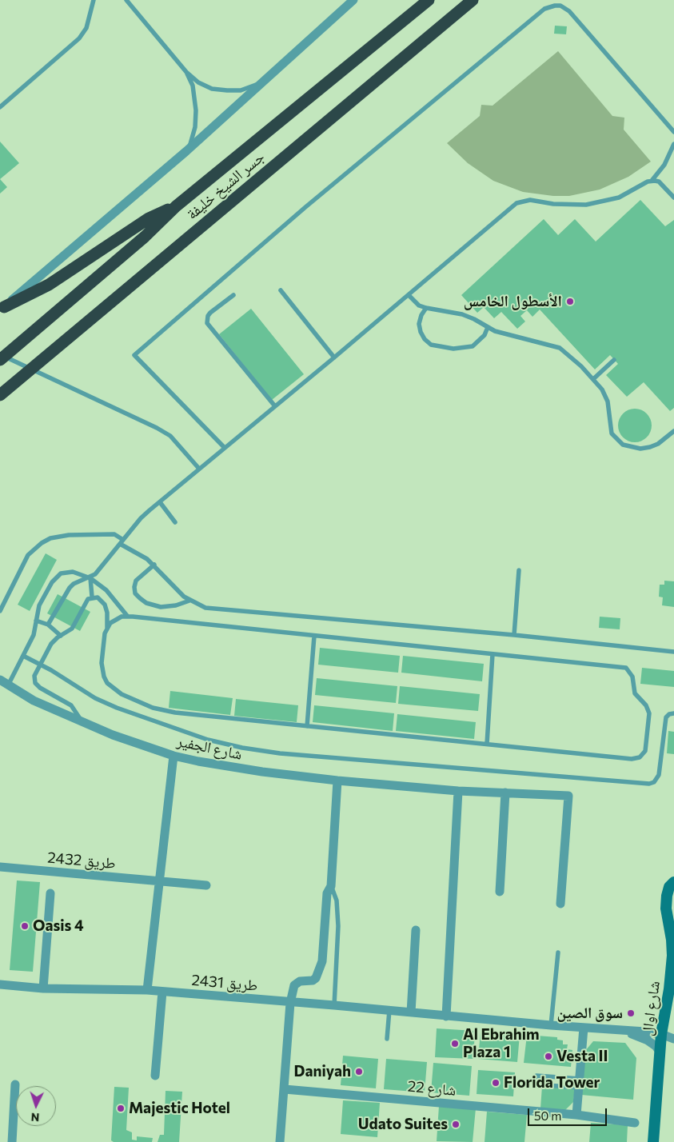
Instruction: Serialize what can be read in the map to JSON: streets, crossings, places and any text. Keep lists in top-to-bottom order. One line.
{"streets":{"highway":["جسر الشيخ خليفة"],"main road":["شارع اوال"],"street":["شارع الجفير","طريق 2432","طريق 2431","شارع 22"]},"crossings":[["طريق 2431","شارع اوال"]],"places":["الأسطول الخامس","Oasis 4","سوق الصين","Al Ebrahim Plaza 1","Vesta II","Daniyah","Florida Tower","Majestic Hotel","Udato Suites"],"scale_bar":"50 m","north":"bottom"}
